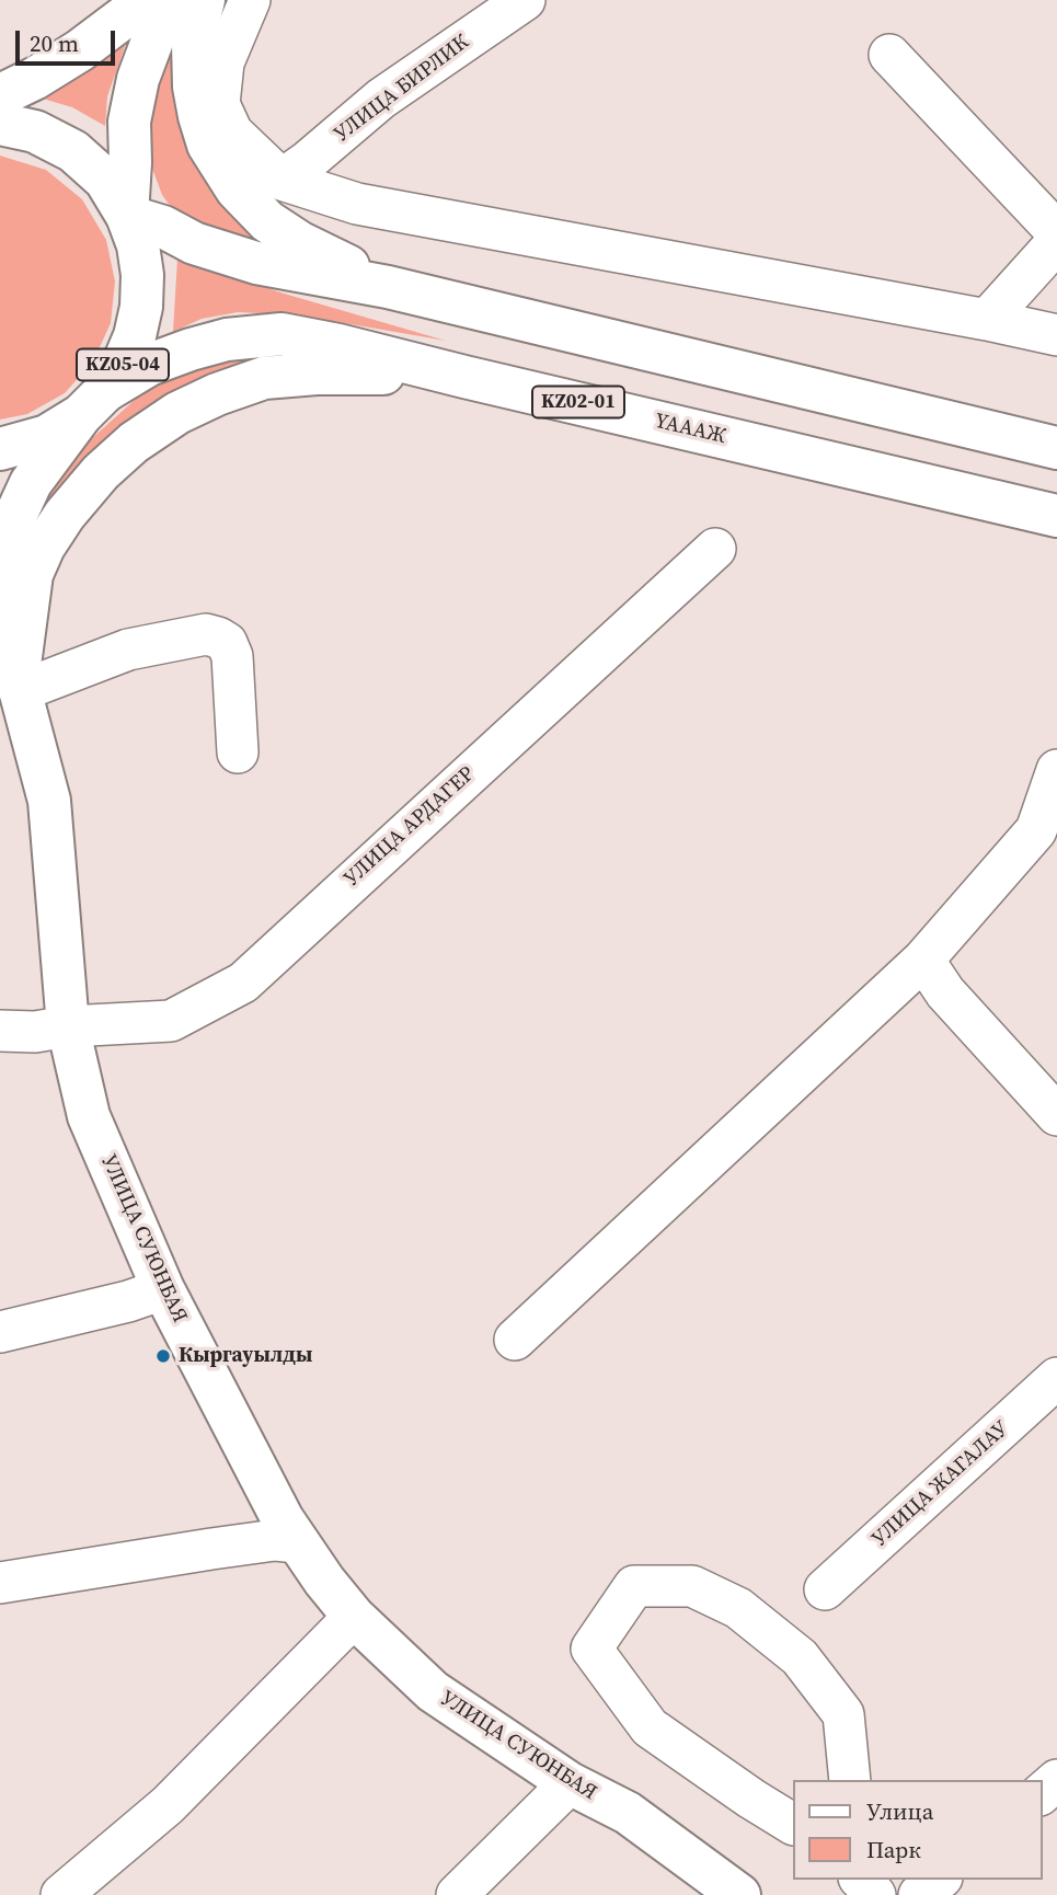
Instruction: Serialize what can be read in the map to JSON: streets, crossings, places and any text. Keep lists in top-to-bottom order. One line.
{"streets":{"main road":["KZ05-04","KZ02-01","ҮАААЖ","УЛИЦА СУЮНБАЯ"],"street":["УЛИЦА БИРЛИК","УЛИЦА АРДАГЕР","УЛИЦА ЖАГАЛАУ"]},"crossings":[["KZ05-04","ҮАААЖ"],["KZ05-04","УЛИЦА СУЮНБАЯ"],["ҮАААЖ","УЛИЦА СУЮНБАЯ"],["УЛИЦА АРДАГЕР","УЛИЦА СУЮНБАЯ"]],"places":["Кыргауылды"],"legend":["Улица","Парк"],"scale_bar":"20 m"}
